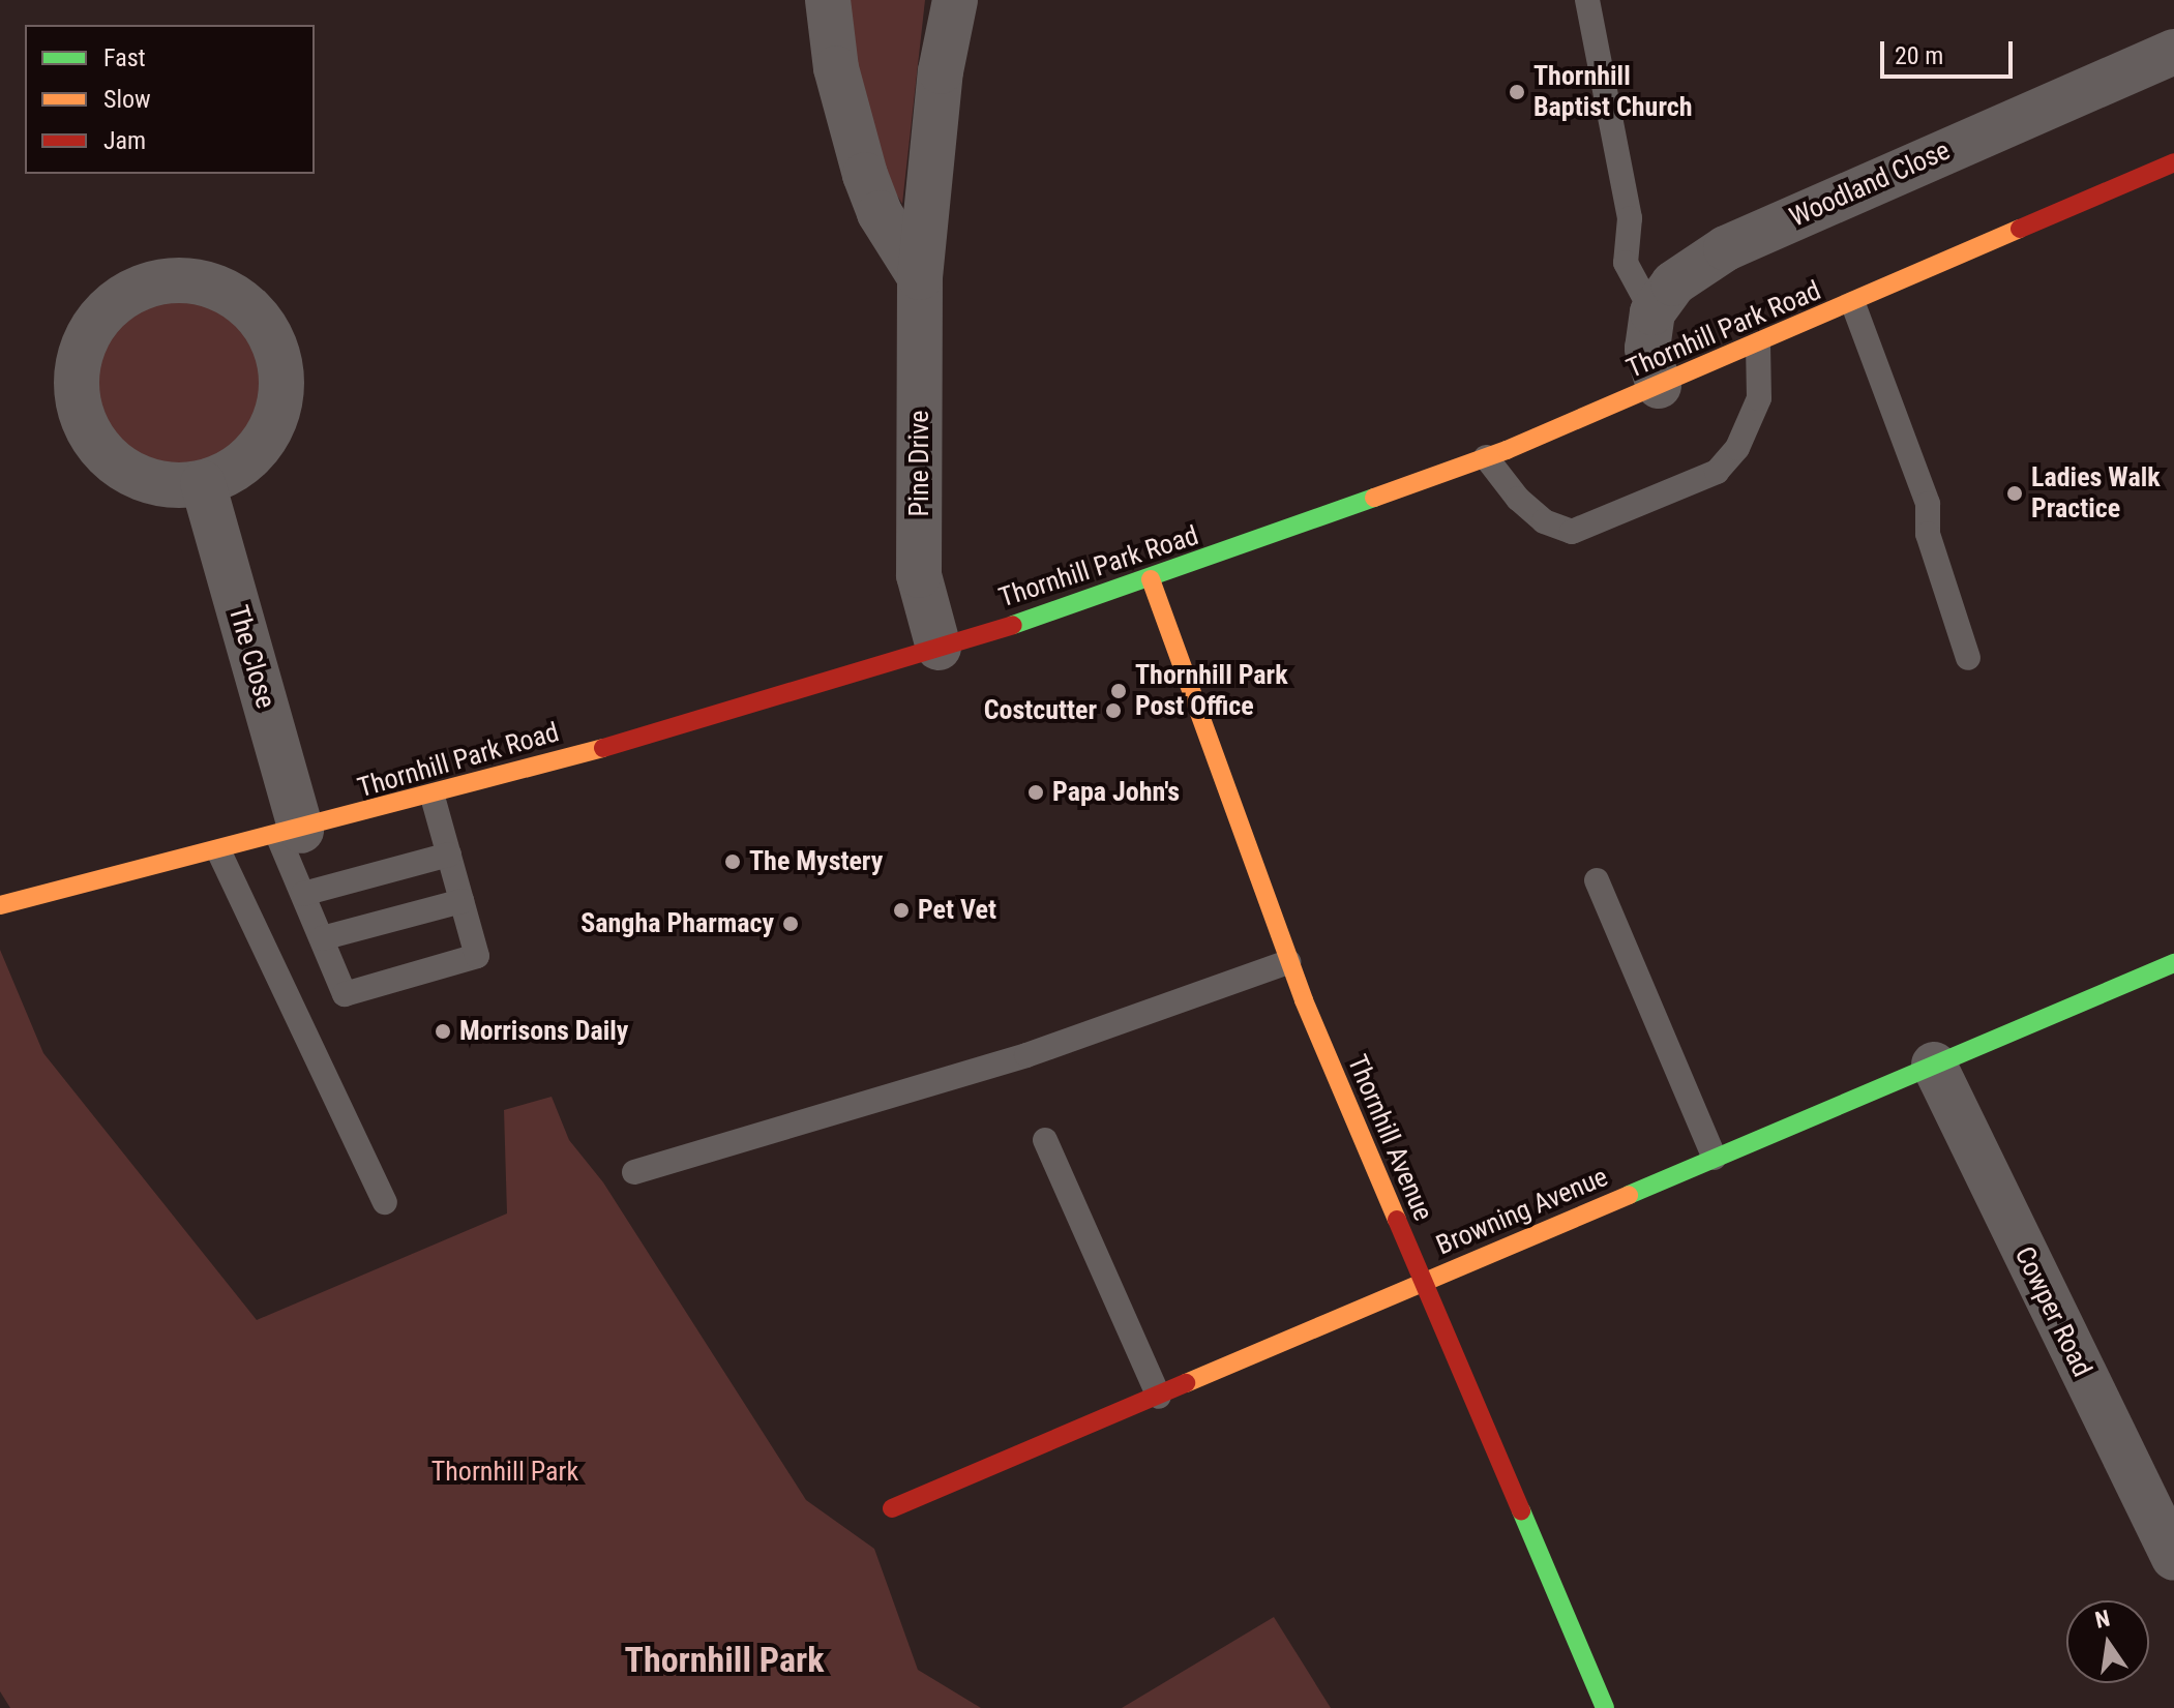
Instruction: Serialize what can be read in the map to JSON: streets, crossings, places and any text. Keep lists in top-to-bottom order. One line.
{"streets":{"street":["Woodland Close","Thornhill Park Road","Pine Drive","The Close","Thornhill Avenue","Browning Avenue","Cowper Road"]},"crossings":[["Thornhill Park Road","Pine Drive"],["Thornhill Park Road","The Close"],["Thornhill Park Road","Thornhill Avenue"],["Thornhill Avenue","Browning Avenue"],["Browning Avenue","Cowper Road"]],"districts":["Thornhill Park"],"parks":["Thornhill Park"],"places":["Thornhill Baptist Church","Ladies Walk Practice","Thornhill Park Post Office","Costcutter","Papa John's","The Mystery","Pet Vet","Sangha Pharmacy","Morrisons Daily"],"legend":["Fast","Slow","Jam"],"scale_bar":"20 m","north":"top"}
